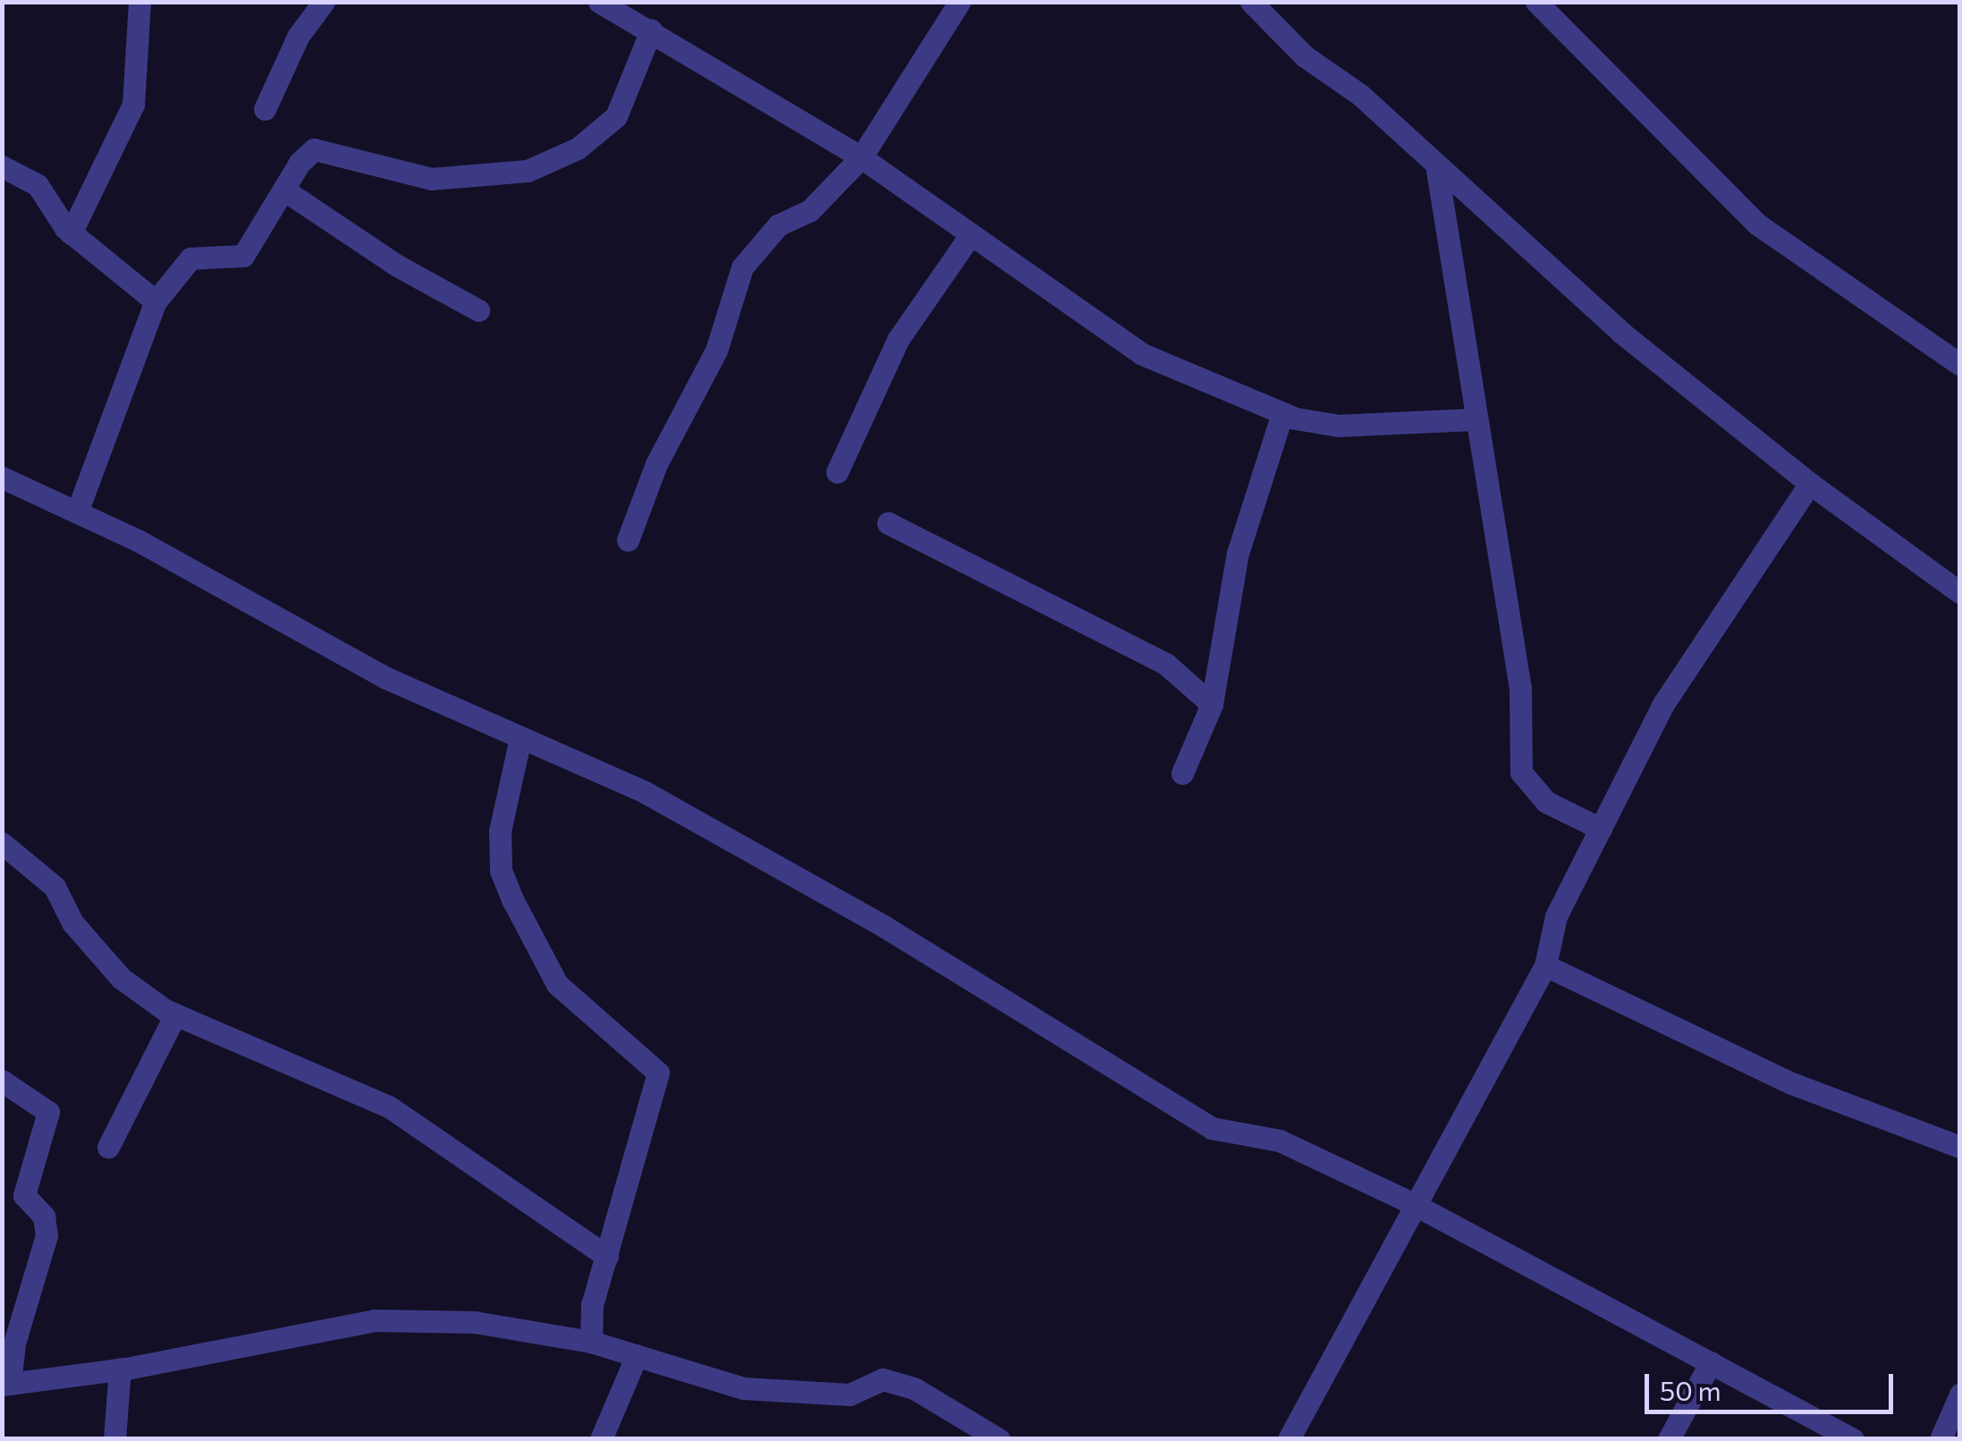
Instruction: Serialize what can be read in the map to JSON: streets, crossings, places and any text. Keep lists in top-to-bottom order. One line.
{"scale_bar":"50 m"}
